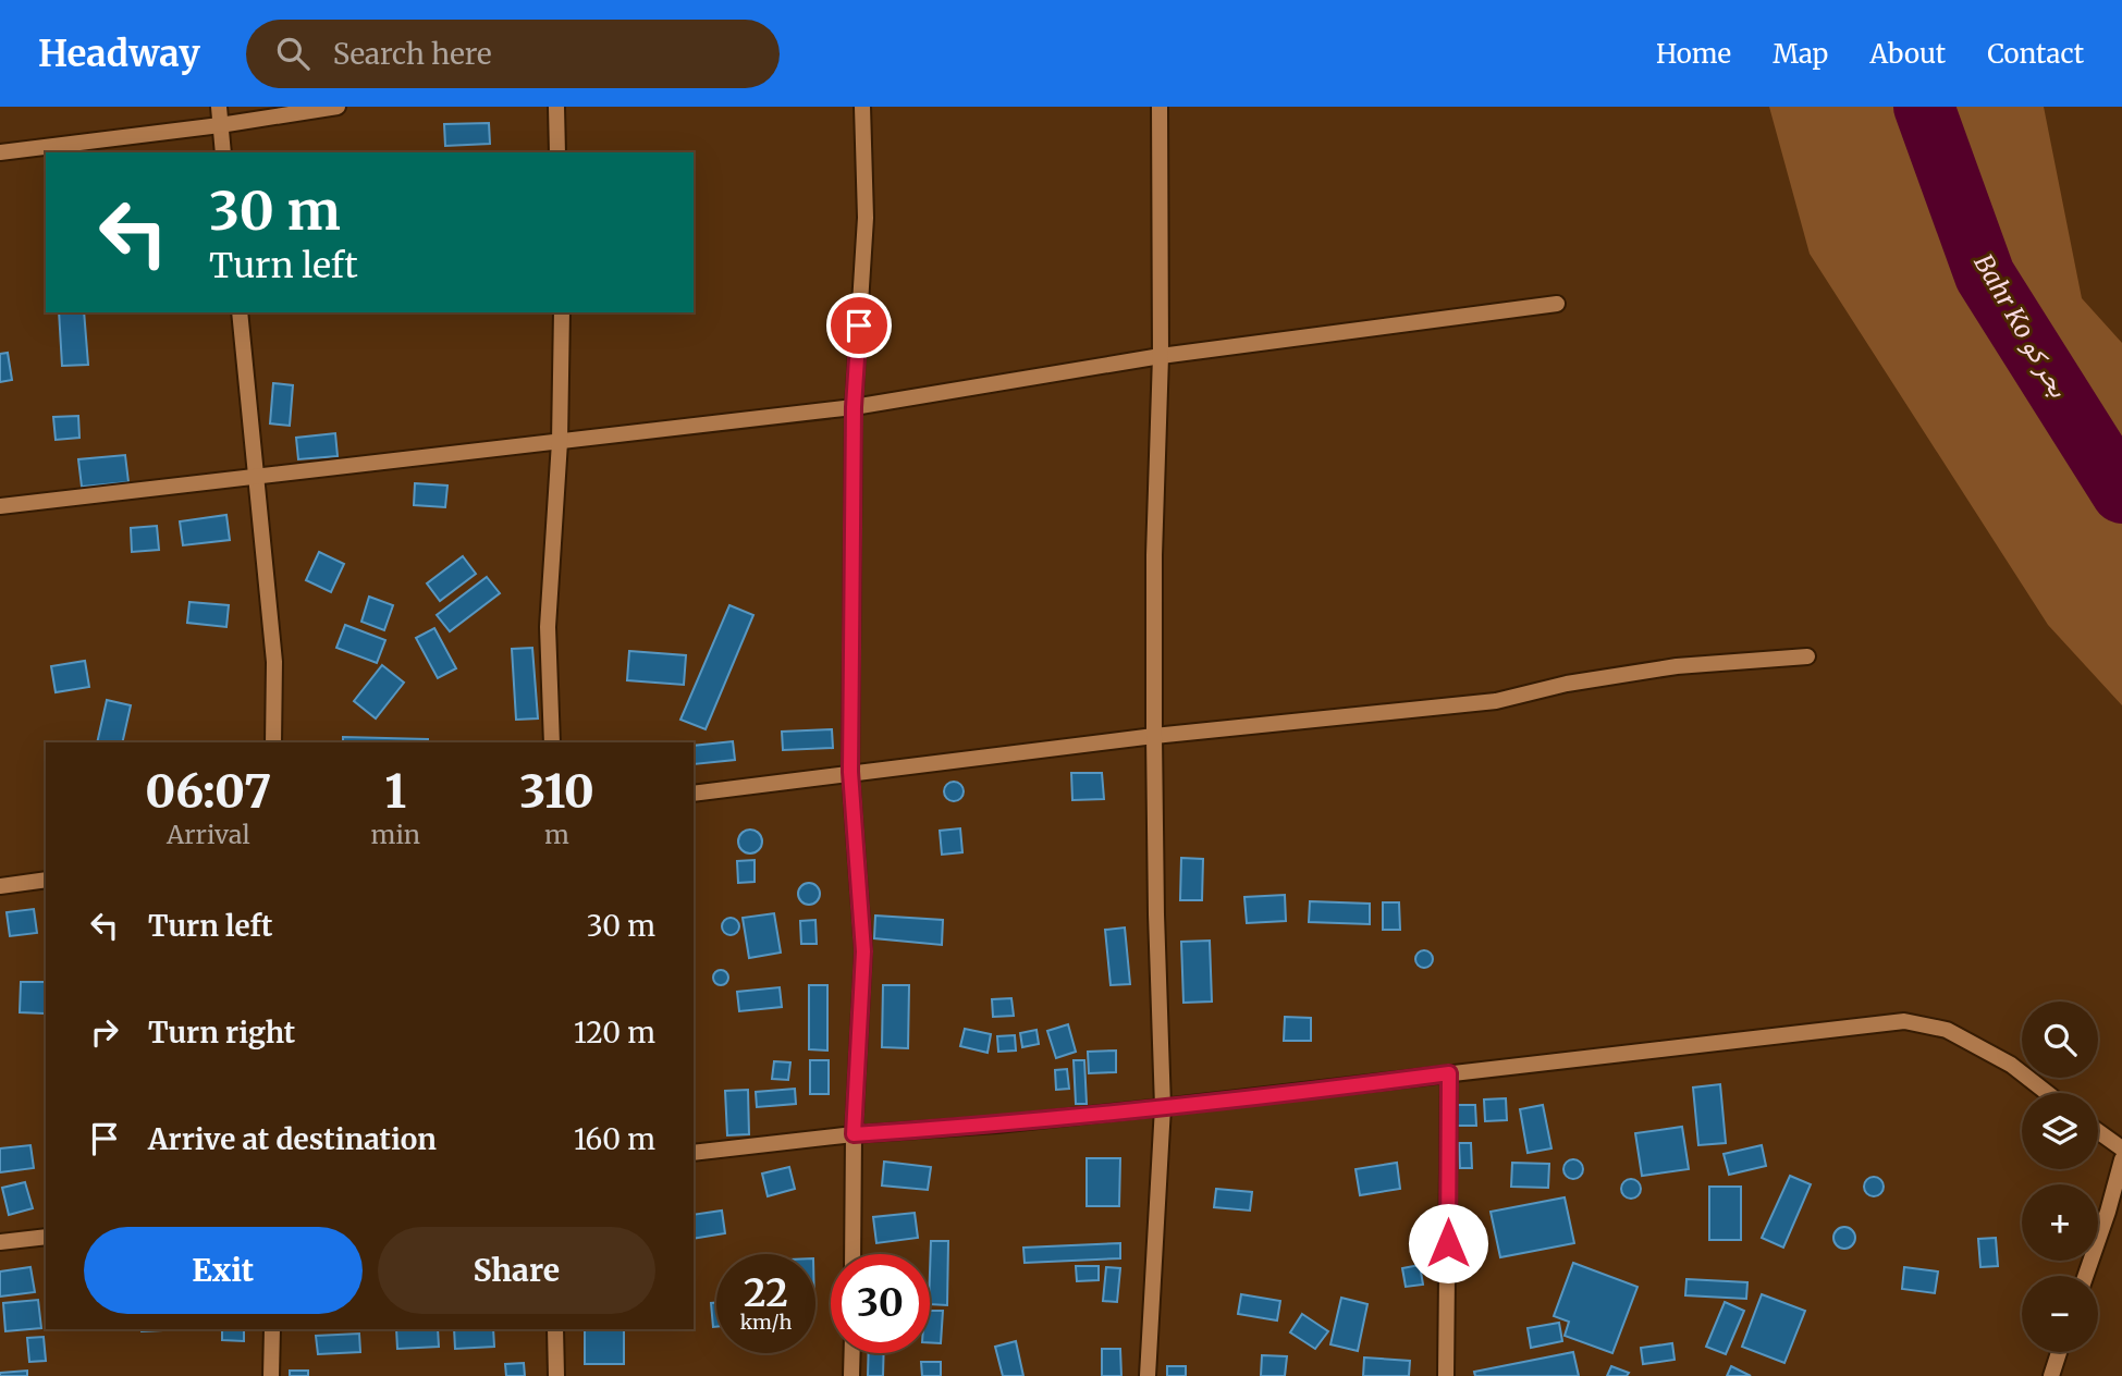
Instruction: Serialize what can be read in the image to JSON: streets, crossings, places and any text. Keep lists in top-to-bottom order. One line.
{"water":["Bahr Ko بحر كو"],"page":{"header":"Headway","search":"Search here","nav":["Home","Map","About","Contact"],"turn":["30 m","Turn left"],"eta":["06:07","Arrival","1","min","310","m"],"list":[{"name":"Turn left","value":"30 m"},{"name":"Turn right","value":"120 m"},{"name":"Arrive at destination","value":"160 m"}],"map_buttons":["+","−"],"buttons":["Exit","Share"],"speed":"22 km/h","limit":"30"}}
